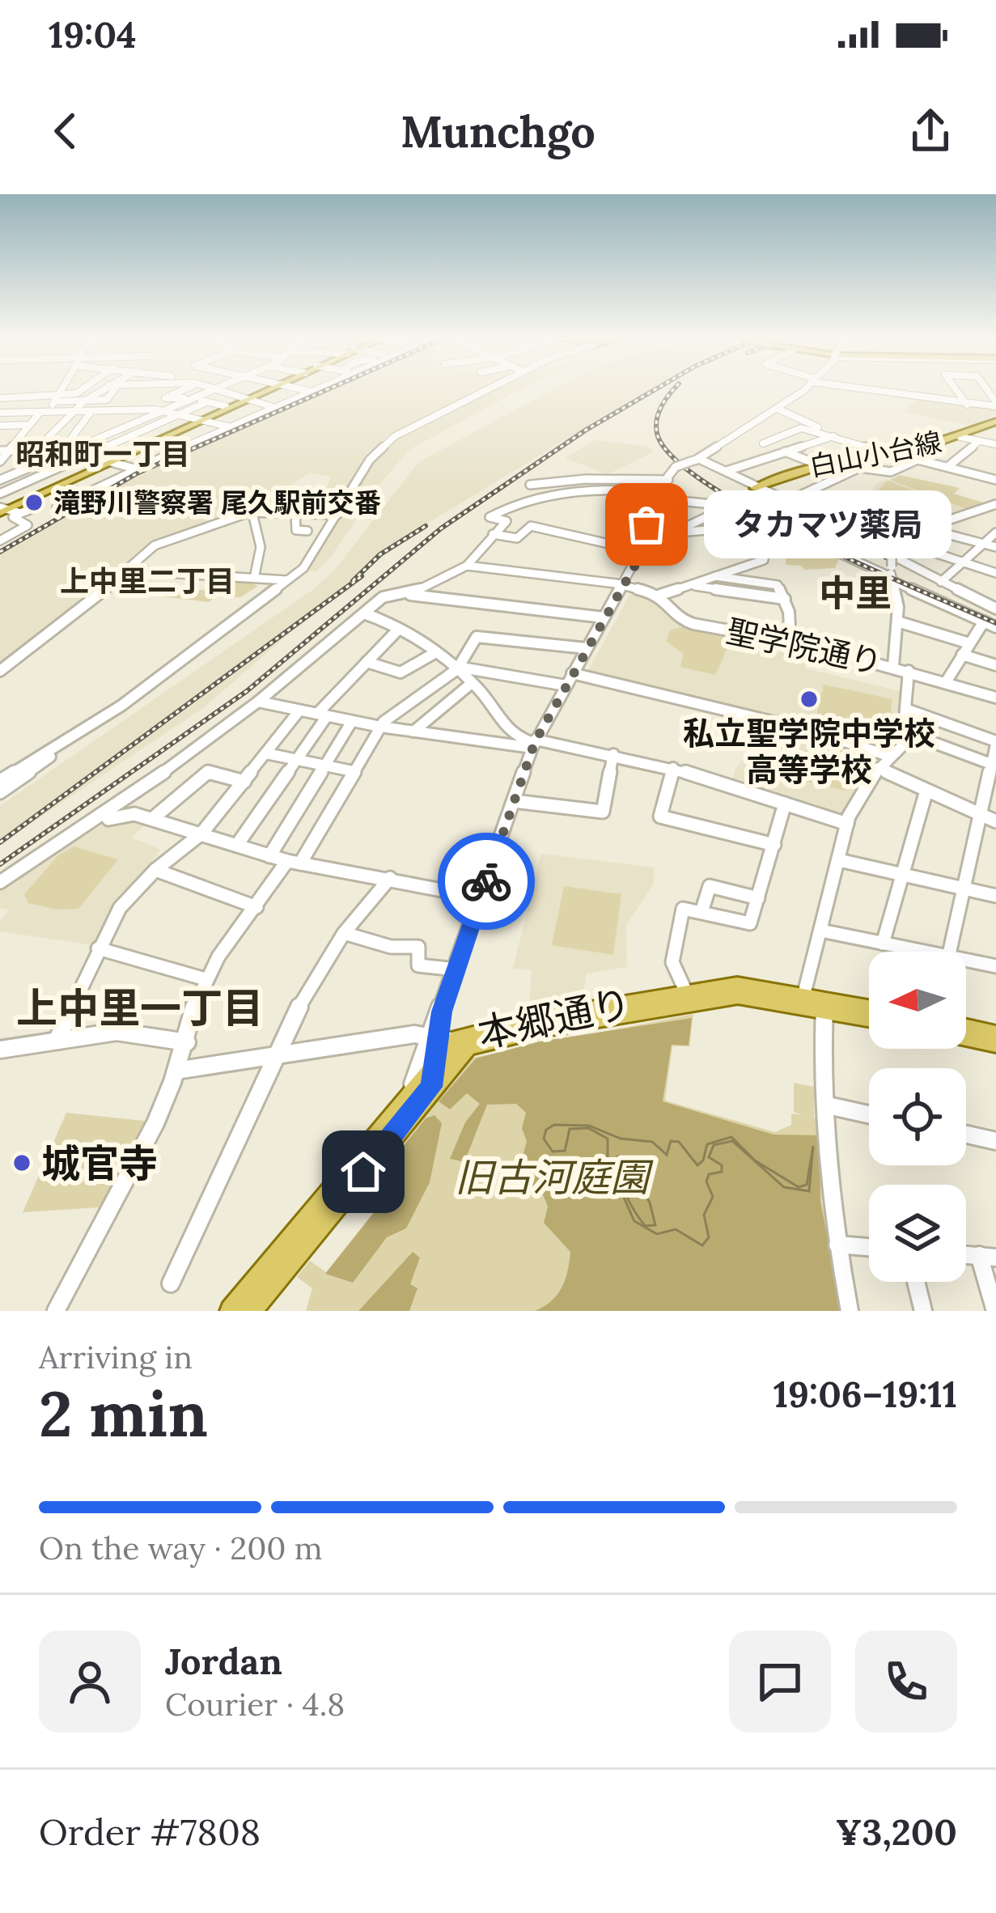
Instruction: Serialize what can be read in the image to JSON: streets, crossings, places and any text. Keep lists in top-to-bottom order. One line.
{"streets":{"main road":["白山小台線","本郷通り"],"street":["聖学院通り"]},"districts":["昭和町一丁目","上中里二丁目","中里","上中里一丁目"],"parks":["旧古河庭園"],"places":["滝野川警察署 尾久駅前交番","タカマツ薬局","私立聖学院中学校 高等学校","城官寺"],"north":"left","page":{"status":"19:04","header":"Munchgo","bubble":"タカマツ薬局","heading":["2 min","Arriving in","19:06–19:11"],"panel":["Jordan","Courier · 4.8","Order #7808","¥3,200"],"bar":"On the way · 200 m"}}
